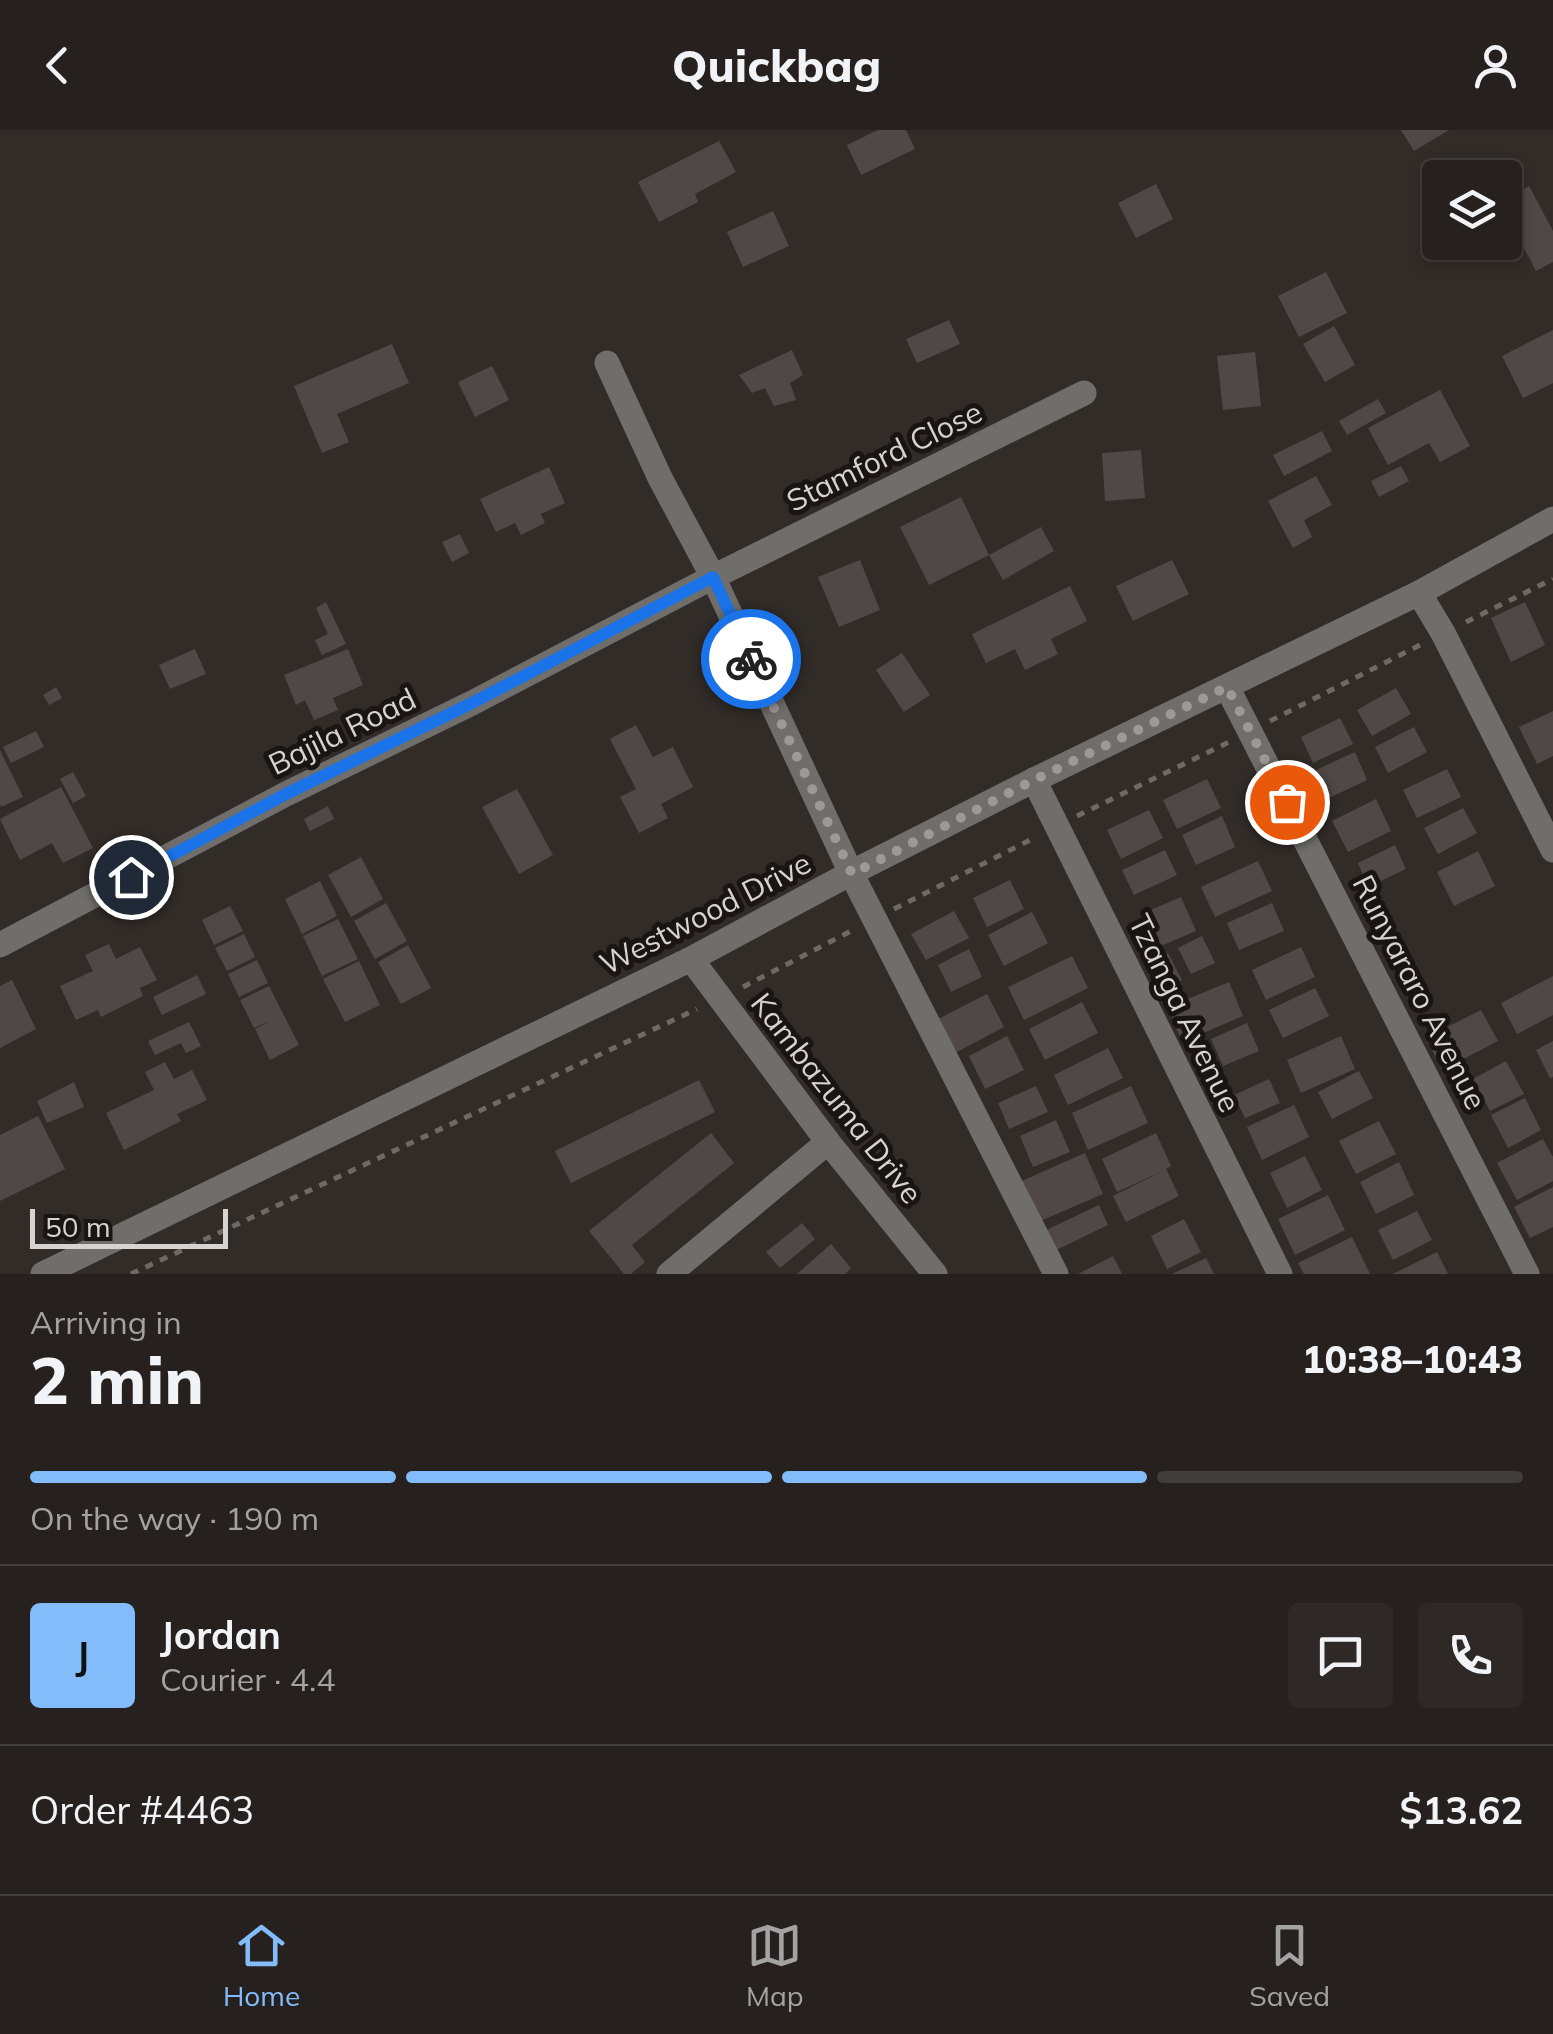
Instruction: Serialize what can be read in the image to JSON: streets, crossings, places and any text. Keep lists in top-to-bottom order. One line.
{"streets":{"street":["Stamford Close","Bajila Road","Westwood Drive","Runyararo Avenue","Tzanga Avenue","Kambazuma Drive"]},"crossings":[["Stamford Close","Bajila Road"],["Westwood Drive","Runyararo Avenue"],["Westwood Drive","Tzanga Avenue"],["Westwood Drive","Kambazuma Drive"]],"scale_bar":"50 m","page":{"header":"Quickbag","scale":"50 m","heading":["2 min","Arriving in","10:38–10:43"],"panel":["Jordan","Courier · 4.4","Order #4463","$13.62"],"bar":"On the way · 190 m","round":"J","tabs":["Home","Map","Saved"]}}
